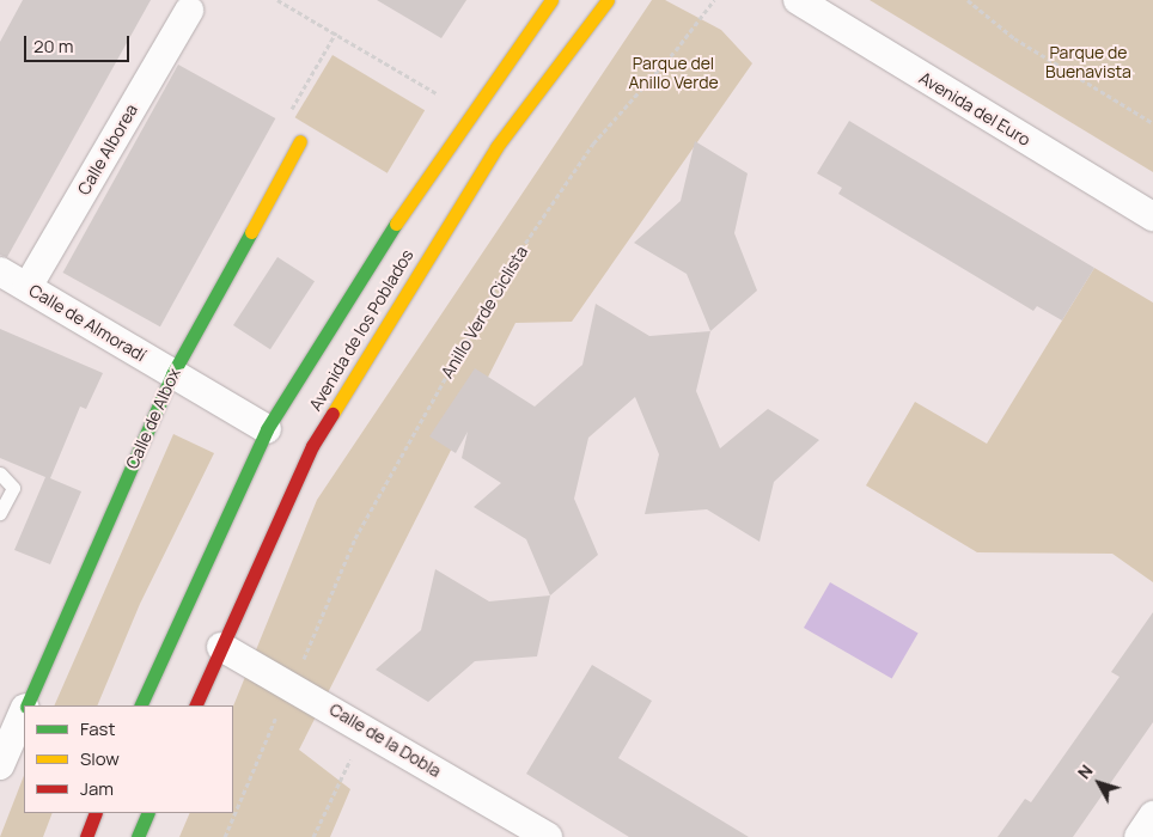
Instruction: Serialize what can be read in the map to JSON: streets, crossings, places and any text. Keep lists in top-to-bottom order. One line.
{"streets":{"main road":["Avenida de los Poblados","Calle de Albox"],"street":["Avenida del Euro","Calle Alborea","Calle de Almoradí","Calle de la Dobla"],"path":["Anillo Verde Ciclista"]},"crossings":[["Calle Alborea","Calle de Almoradí"],["Calle de Almoradí","Avenida de los Poblados"],["Calle de Almoradí","Calle de Albox"],["Avenida de los Poblados","Calle de la Dobla"]],"parks":["Parque de Buenavista","Parque del Anillo Verde"],"legend":["Fast","Slow","Jam"],"scale_bar":"20 m","north":"top left"}
